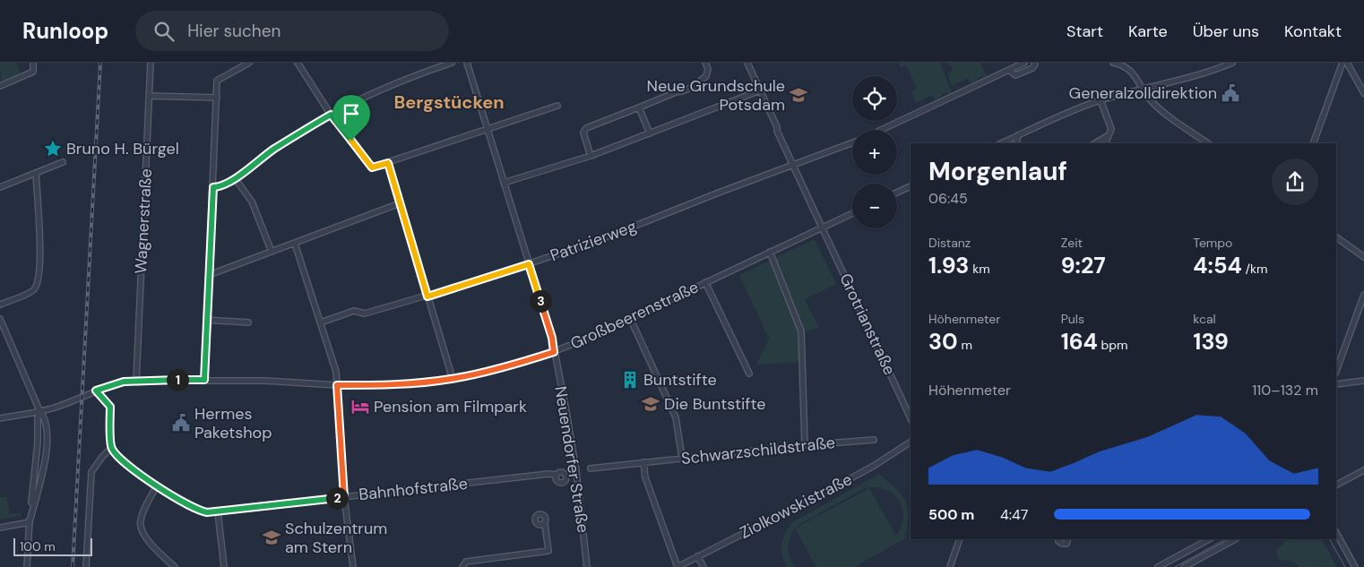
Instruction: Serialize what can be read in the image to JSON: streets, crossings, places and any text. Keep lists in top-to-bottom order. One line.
{"streets":{"street":["Wagnerstraße","Patrizierweg","Großbeerenstraße","Grotrianstraße","Schwarzschildstraße","Neuendorfer Straße","Bahnhofstraße","Ziolkowskistraße"]},"crossings":[["Wagnerstraße","Großbeerenstraße"],["Patrizierweg","Grotrianstraße"],["Patrizierweg","Neuendorfer Straße"],["Großbeerenstraße","Grotrianstraße"],["Großbeerenstraße","Neuendorfer Straße"]],"districts":["Bergstücken"],"places":{"public building":["Generalzolldirektion","Hermes Paketshop"],"school or university":["Neue Grundschule Potsdam","Die Buntstifte","Schulzentrum am Stern"],"place":["Bruno H. Bürgel"],"building":["Buntstifte"],"hotel":["Pension am Filmpark"]},"scale_bar":"100 m","page":{"header":"Runloop","search":"Hier suchen","nav":["Start","Karte","Über uns","Kontakt"],"map_buttons":["+","−"],"heading":["Morgenlauf","06:45"],"stats":[["Distanz","1.93 km"],["Zeit","9:27"],["Tempo","4:54 /km"],["Höhenmeter","30 m"],["Puls","164 bpm"],["kcal","139"]],"pins":["3","1","2"],"chart":["Höhenmeter","110–132 m"],"list":[{"name":"500 m","note":"4:47"}],"scale":"100 m"}}
